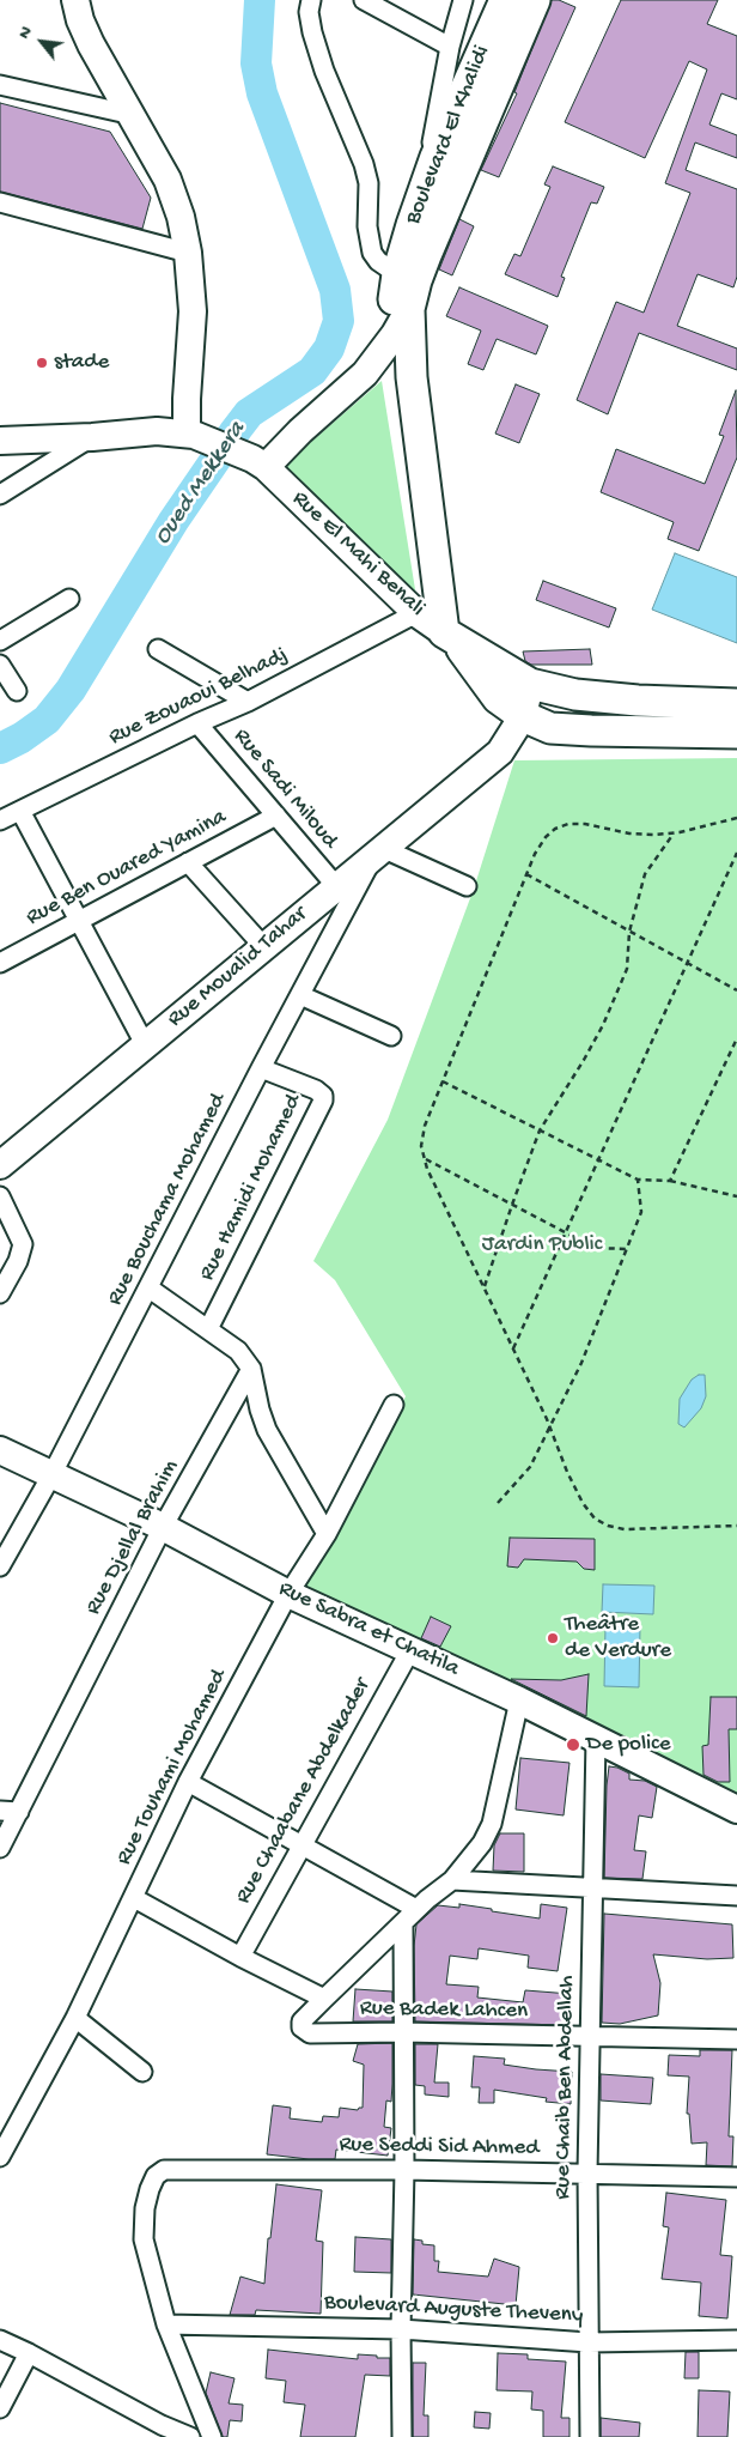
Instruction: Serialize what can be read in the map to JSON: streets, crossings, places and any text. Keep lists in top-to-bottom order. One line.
{"streets":{"main road":["Boulevard El Khalidi"],"street":["Rue El Mahi Benali","Rue Zouaoui Belhadj","Rue Sadi Miloud","Rue Ben Ouared Yamina","Rue Moualid Tahar","Rue Hamidi Mohamed","Rue Bouchama Mohamed","Rue Djellal Brahim","Rue Sabra et Chatila","Rue Touhami Mohamed","Rue Chaabane Abdelkader","Rue Badek Lahcen","Rue Chaib Ben Abdellah","Rue Seddi Sid Ahmed","Boulevard Auguste Theveny"]},"crossings":[["Rue El Mahi Benali","Rue Zouaoui Belhadj"],["Rue Zouaoui Belhadj","Rue Sadi Miloud"],["Rue Sadi Miloud","Rue Ben Ouared Yamina"],["Rue Sadi Miloud","Rue Moualid Tahar"],["Rue Moualid Tahar","Rue Bouchama Mohamed"],["Rue Hamidi Mohamed","Rue Bouchama Mohamed"],["Rue Bouchama Mohamed","Rue Sabra et Chatila"],["Rue Djellal Brahim","Rue Sabra et Chatila"],["Rue Sabra et Chatila","Rue Touhami Mohamed"],["Rue Sabra et Chatila","Rue Chaabane Abdelkader"],["Rue Sabra et Chatila","Rue Chaib Ben Abdellah"],["Rue Badek Lahcen","Rue Chaib Ben Abdellah"],["Rue Chaib Ben Abdellah","Rue Seddi Sid Ahmed"],["Rue Chaib Ben Abdellah","Boulevard Auguste Theveny"],["Rue Seddi Sid Ahmed","Boulevard Auguste Theveny"]],"water":["Oued Mekkera"],"parks":["Jardin Public"],"places":["stade","Theâtre de Verdure","De police"],"north":"top left"}
